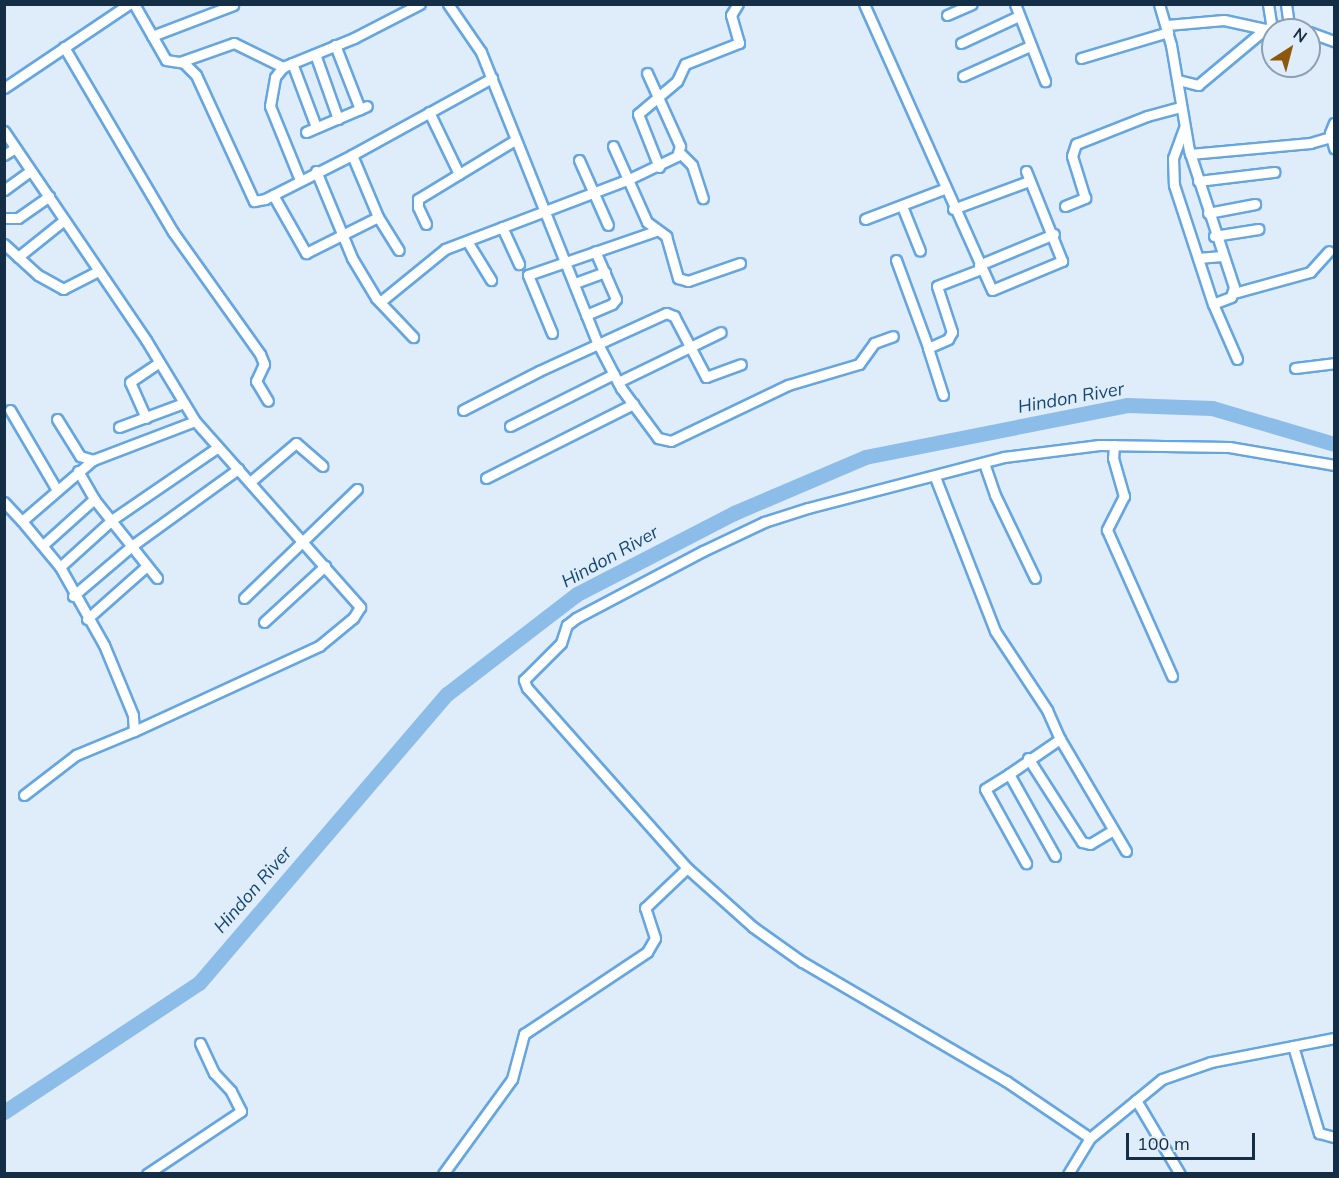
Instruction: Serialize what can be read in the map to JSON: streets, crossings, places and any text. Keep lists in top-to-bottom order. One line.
{"water":["Hindon River"],"scale_bar":"100 m","north":"top right"}
